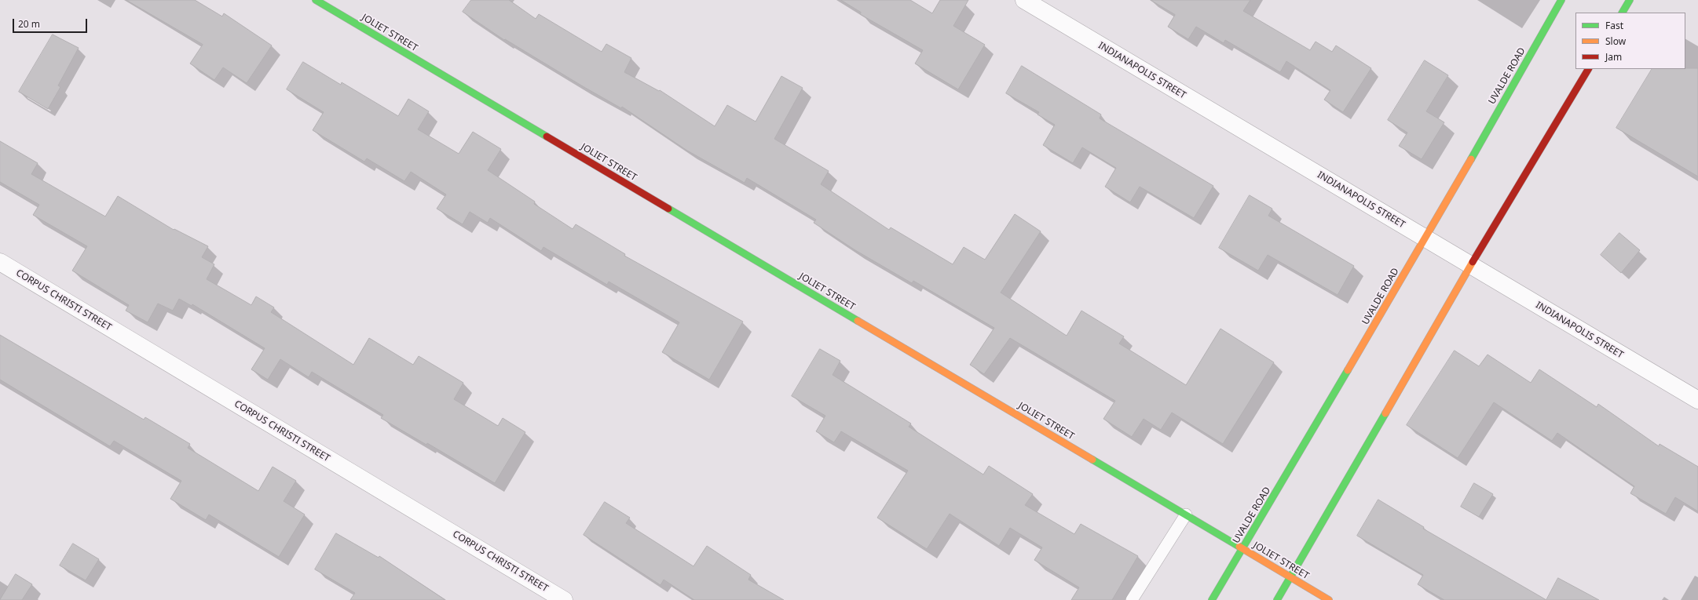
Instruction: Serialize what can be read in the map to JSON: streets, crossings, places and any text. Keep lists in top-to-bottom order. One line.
{"streets":{"main road":["JOLIET STREET","UVALDE ROAD"],"street":["INDIANAPOLIS STREET","CORPUS CHRISTI STREET"]},"crossings":[["JOLIET STREET","UVALDE ROAD"],["INDIANAPOLIS STREET","UVALDE ROAD"]],"legend":["Fast","Slow","Jam"],"scale_bar":"20 m"}
